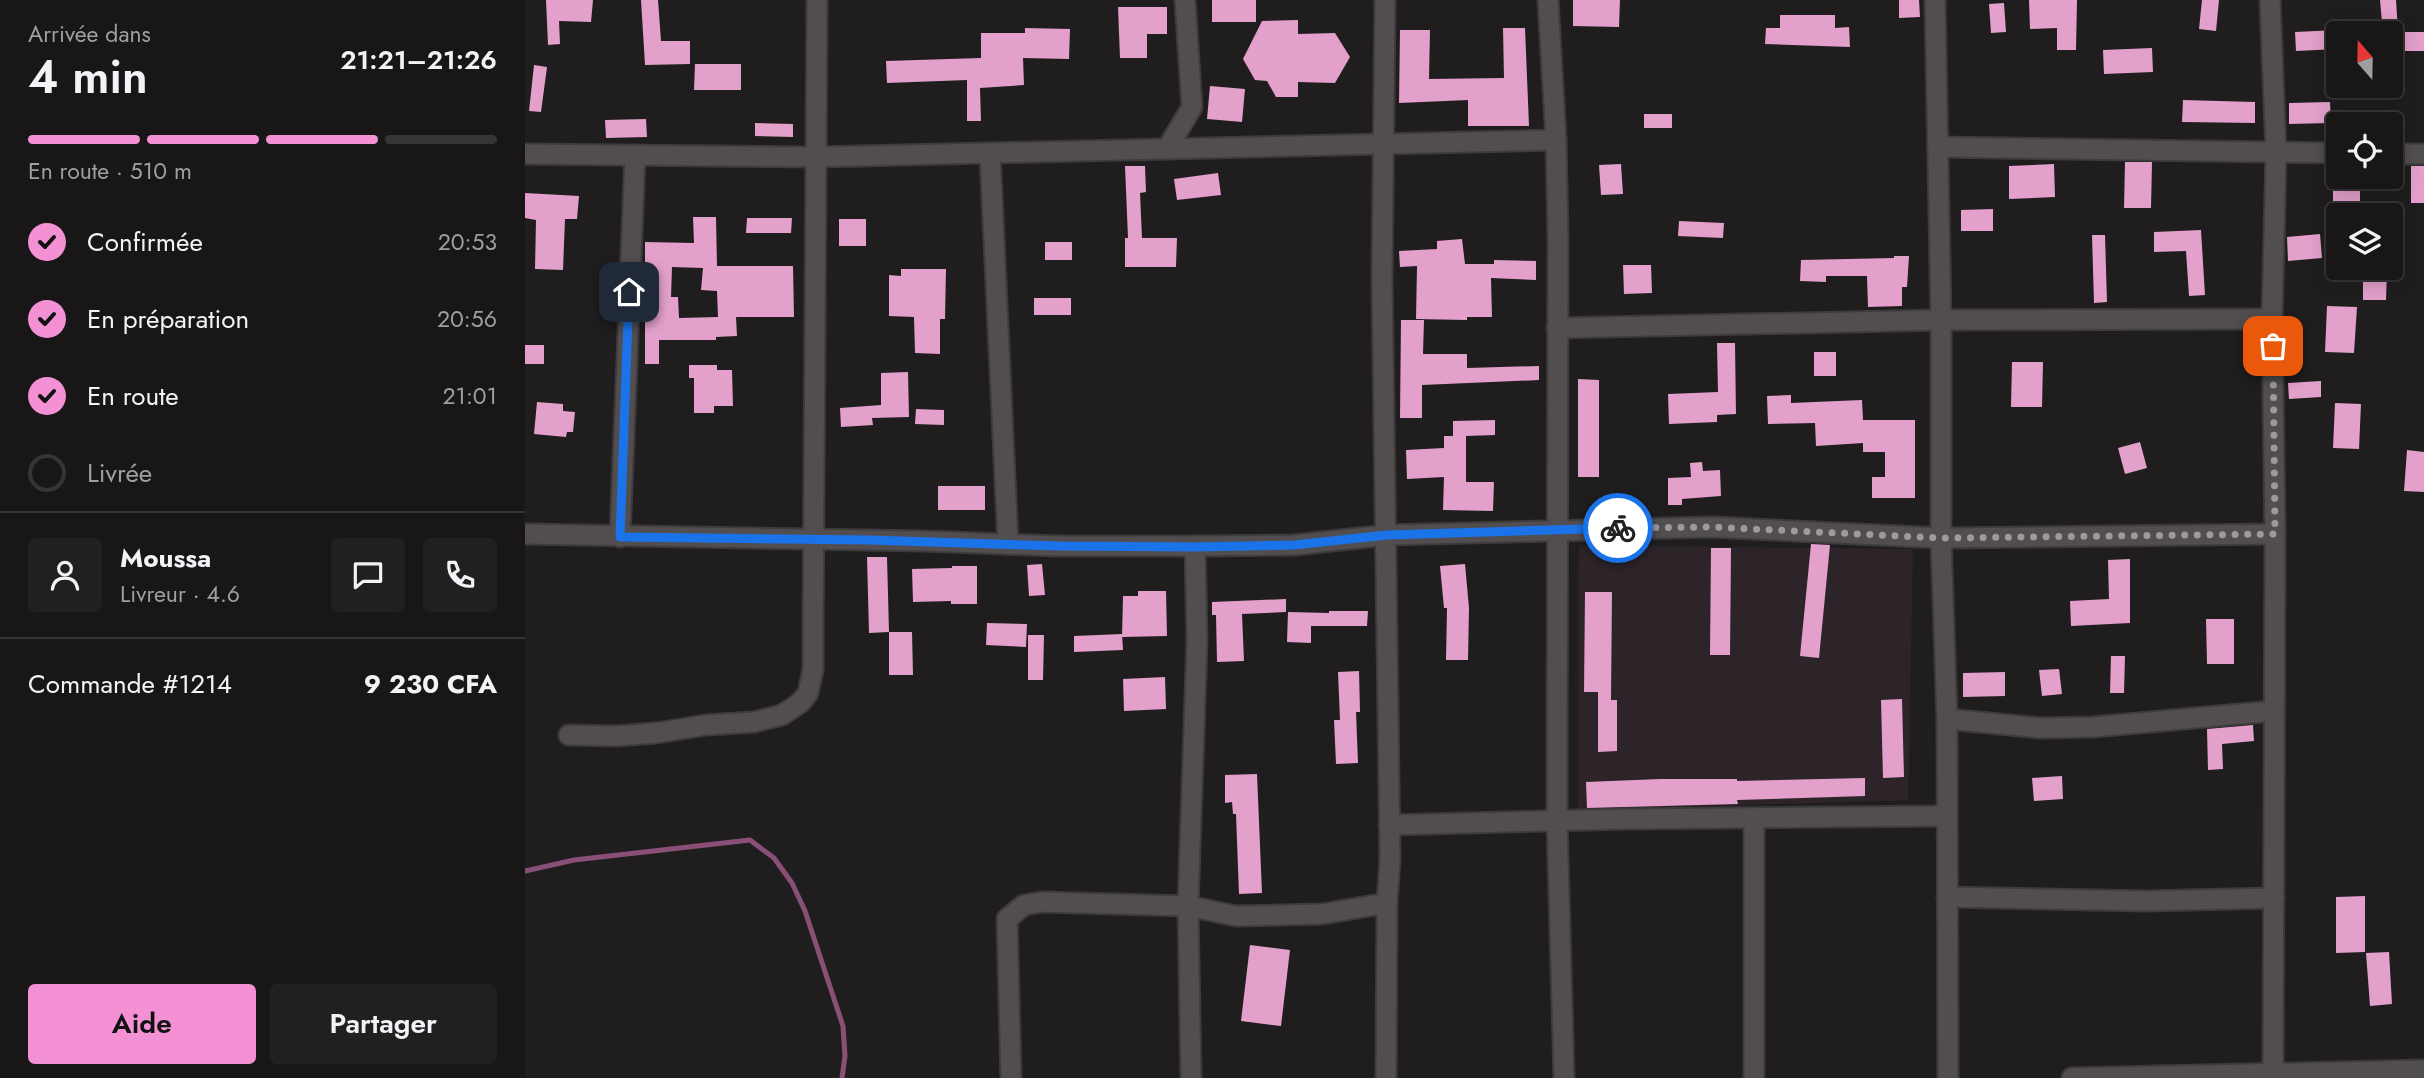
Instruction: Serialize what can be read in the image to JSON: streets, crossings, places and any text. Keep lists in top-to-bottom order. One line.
{"north":"top","page":{"heading":["4 min","Arrivée dans","21:21–21:26"],"panel":["Moussa","Livreur · 4.6","Commande #1214","9 230 CFA"],"bar":"En route · 510 m","list":[["Confirmée","20:53"],["En préparation","20:56"],["En route","21:01"],"Livrée"],"buttons":["Aide","Partager"]}}
